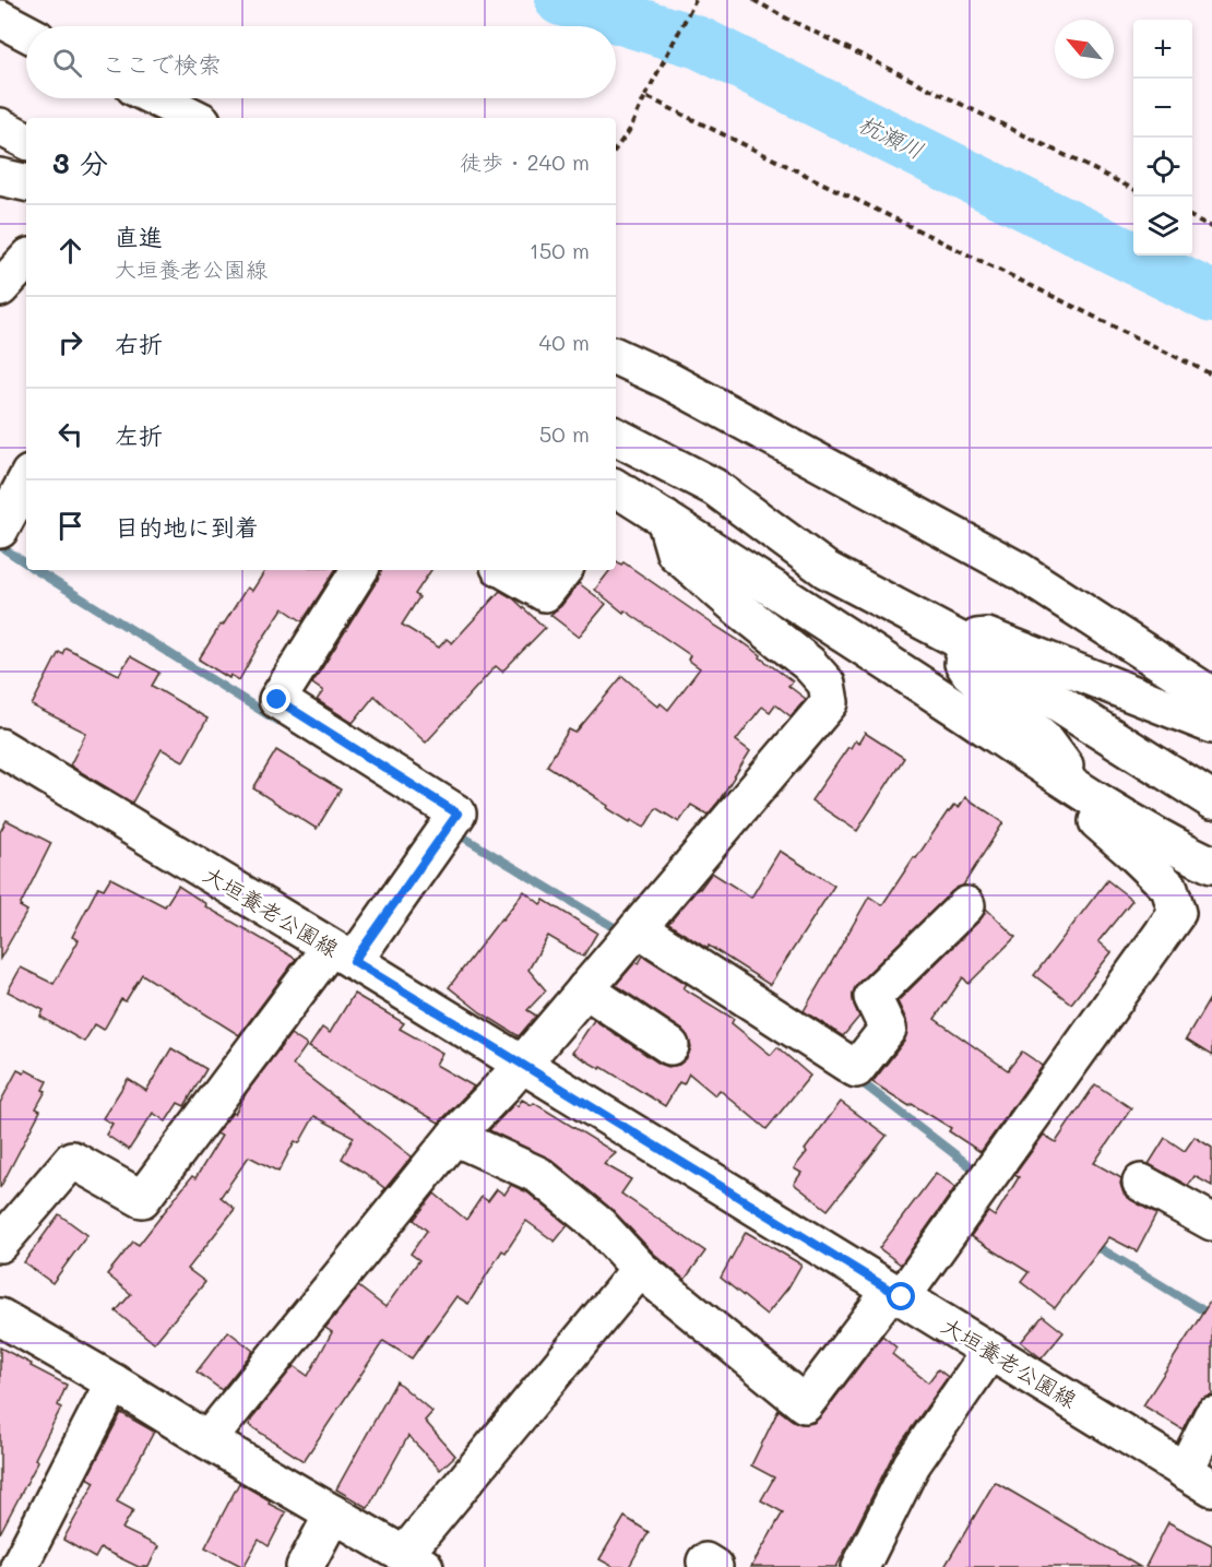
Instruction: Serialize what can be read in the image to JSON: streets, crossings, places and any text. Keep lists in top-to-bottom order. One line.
{"streets":{"street":["大垣養老公園線"]},"water":["杭瀬川"],"north":"top left","page":{"map_buttons":["+","−"],"search":"ここで検索","heading":["3 分","徒歩 · 240 m"],"list":[["直進","大垣養老公園線","150 m"],["右折","40 m"],["左折","50 m"],"目的地に到着"]}}
